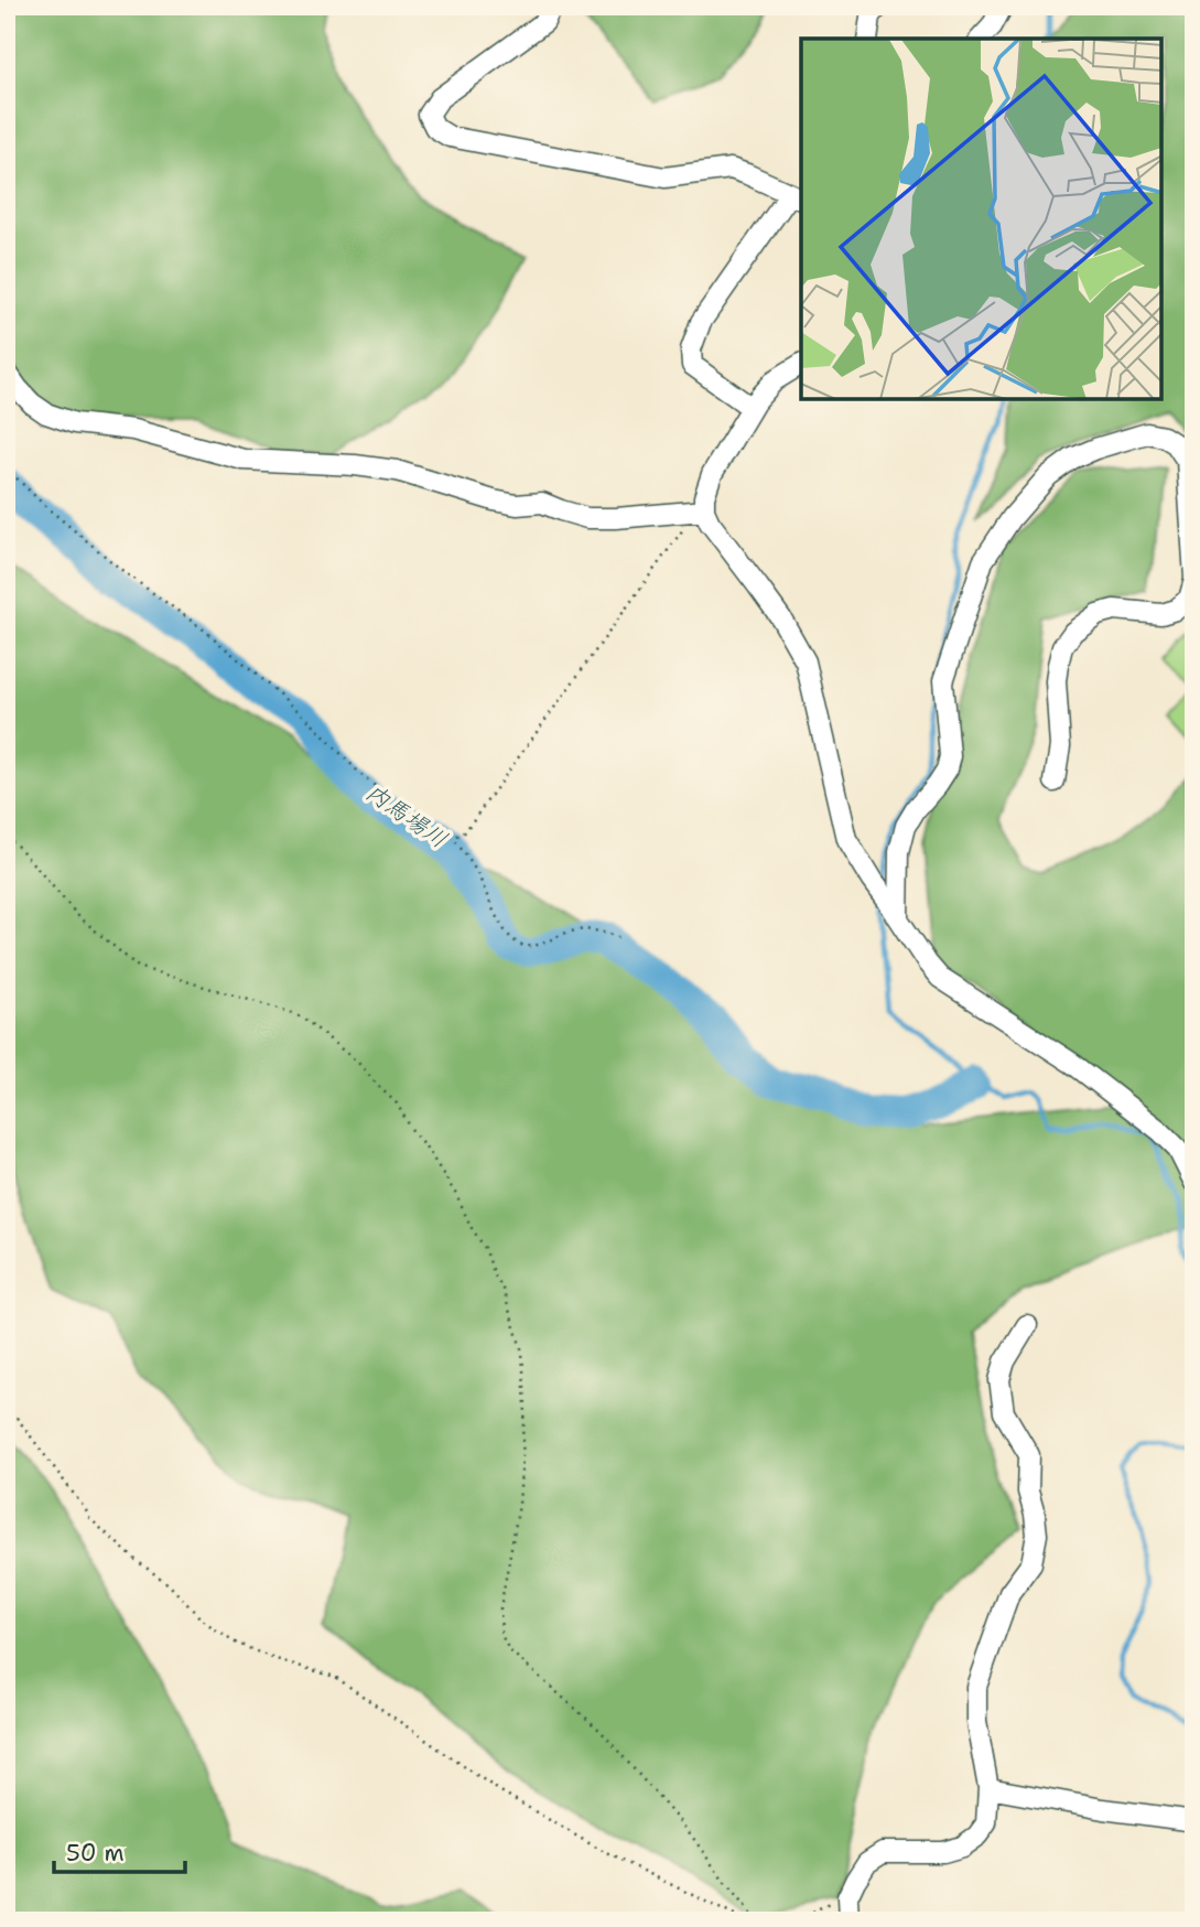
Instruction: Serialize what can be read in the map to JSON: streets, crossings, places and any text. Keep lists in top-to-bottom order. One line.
{"water":["内馬場川"],"scale_bar":"50 m"}
